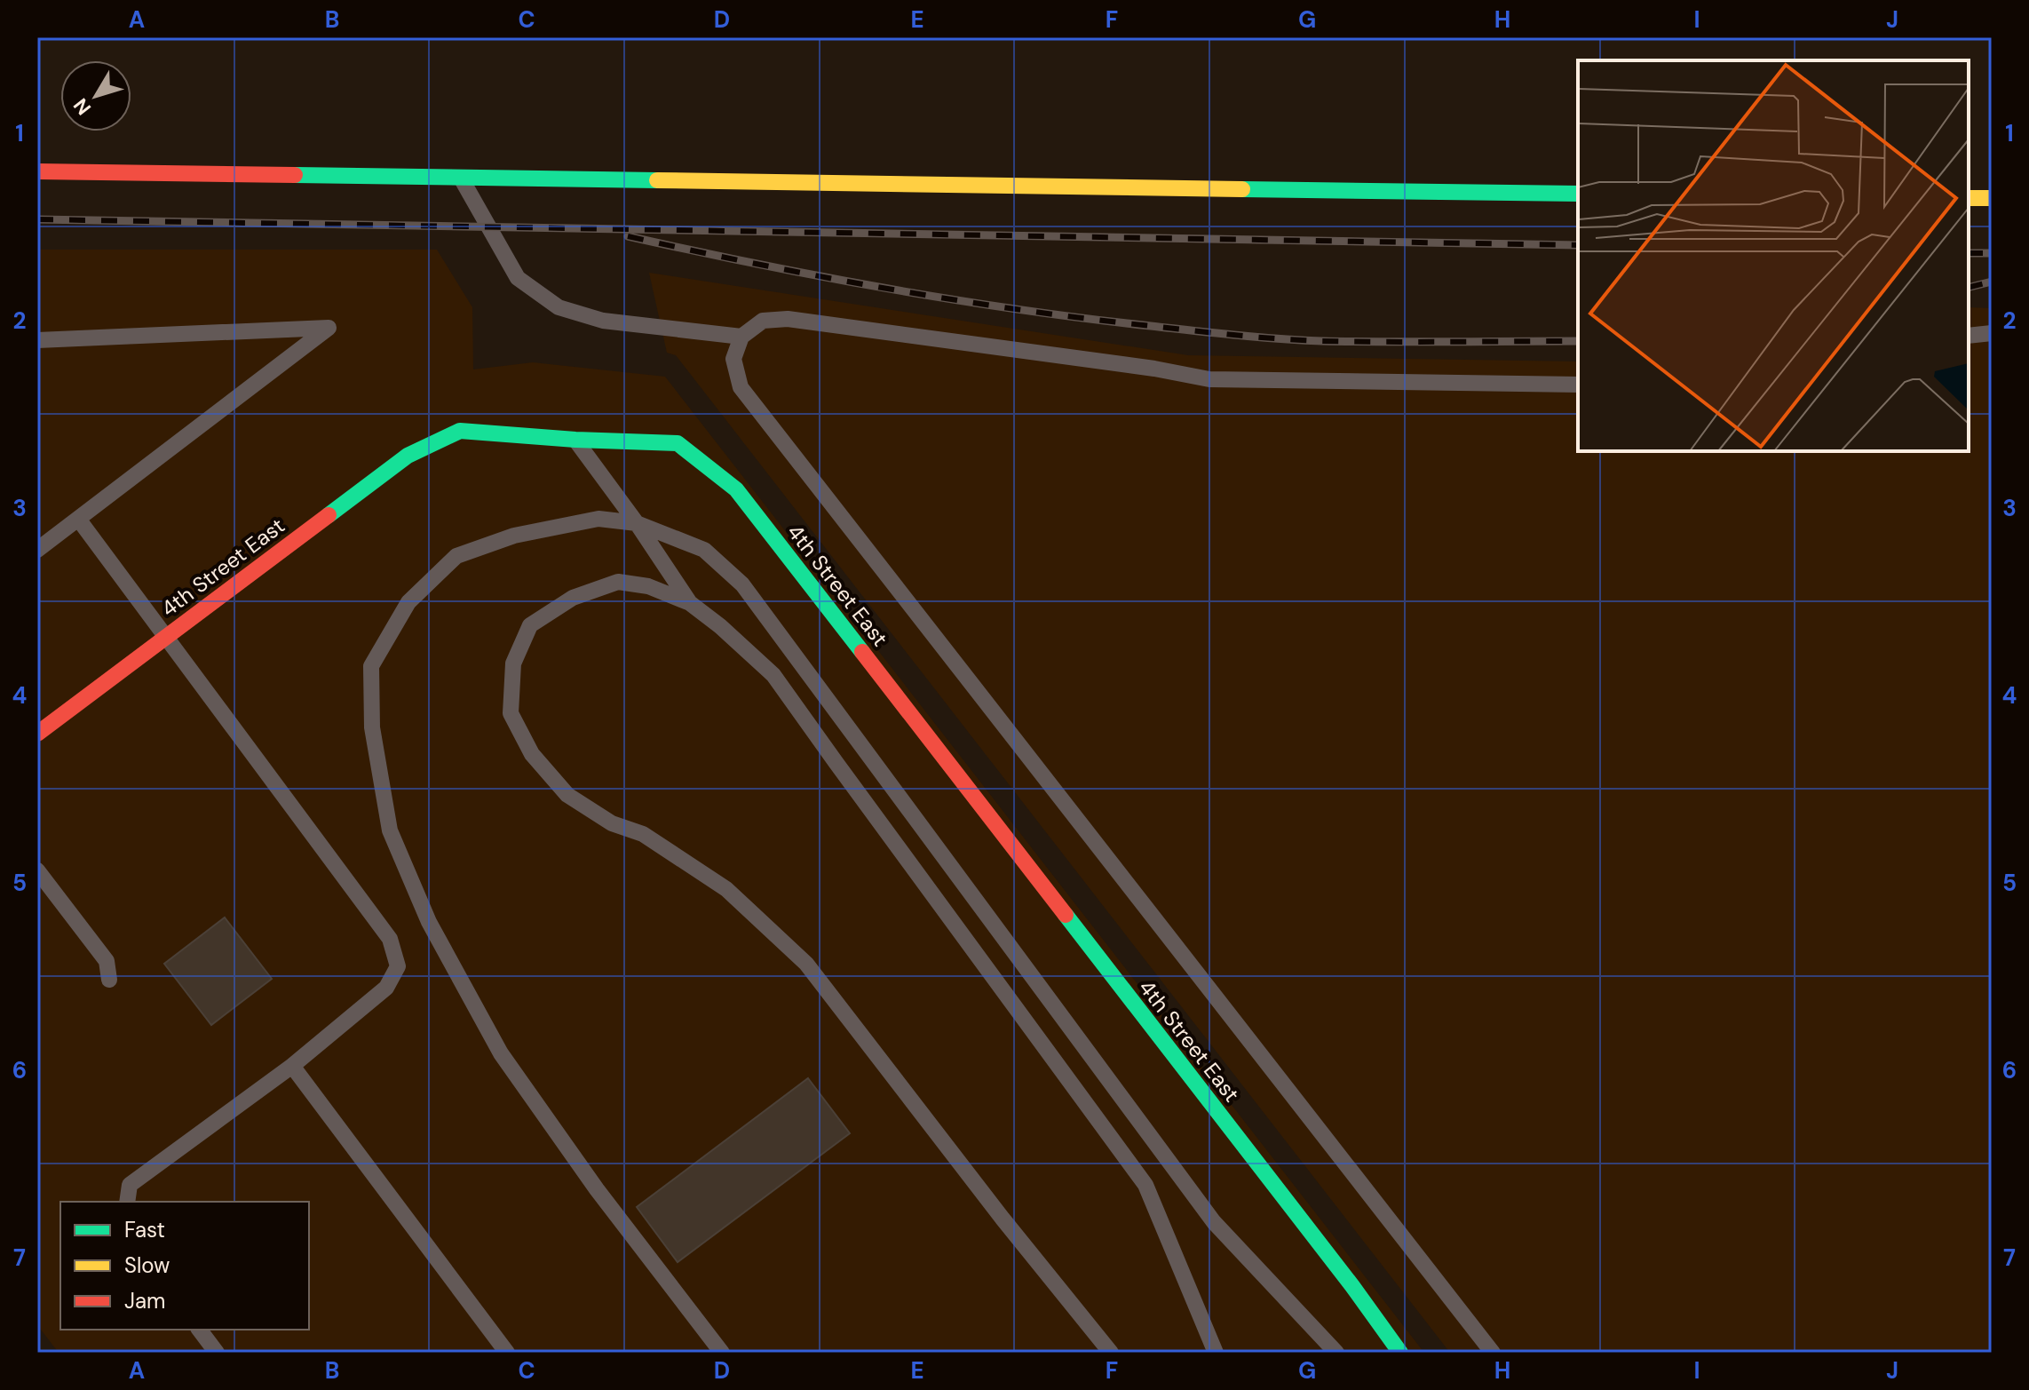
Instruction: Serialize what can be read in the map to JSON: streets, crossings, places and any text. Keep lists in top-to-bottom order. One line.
{"streets":{"main road":["4th Street East"]},"legend":["Fast","Slow","Jam"],"north":"bottom left","grid":{"columns":["A","B","C","D","E","F","G","H","I","J"],"rows":["1","2","3","4","5","6","7"]}}
